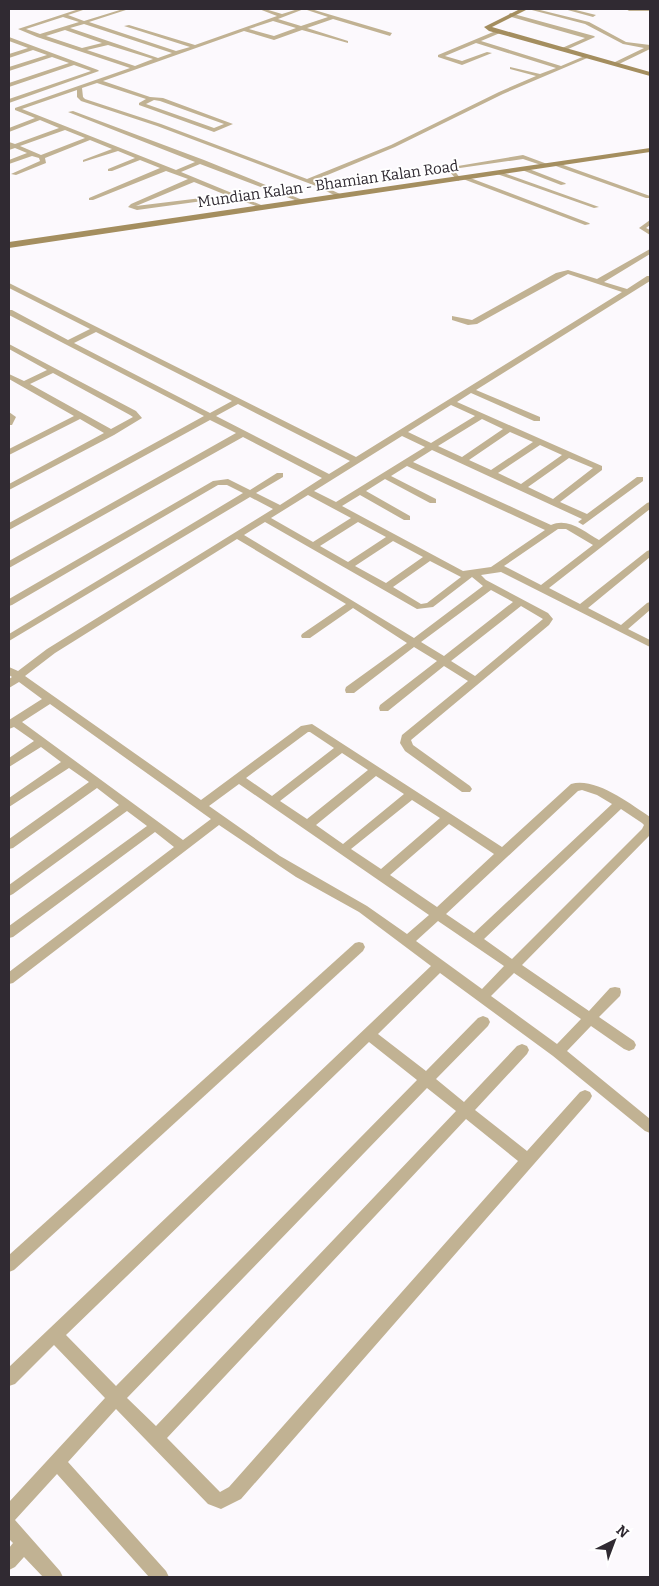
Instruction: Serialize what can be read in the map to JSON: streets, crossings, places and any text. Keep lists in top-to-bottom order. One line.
{"streets":{"street":["Mundian Kalan - Bhamian Kalan Road"]},"north":"top right"}
